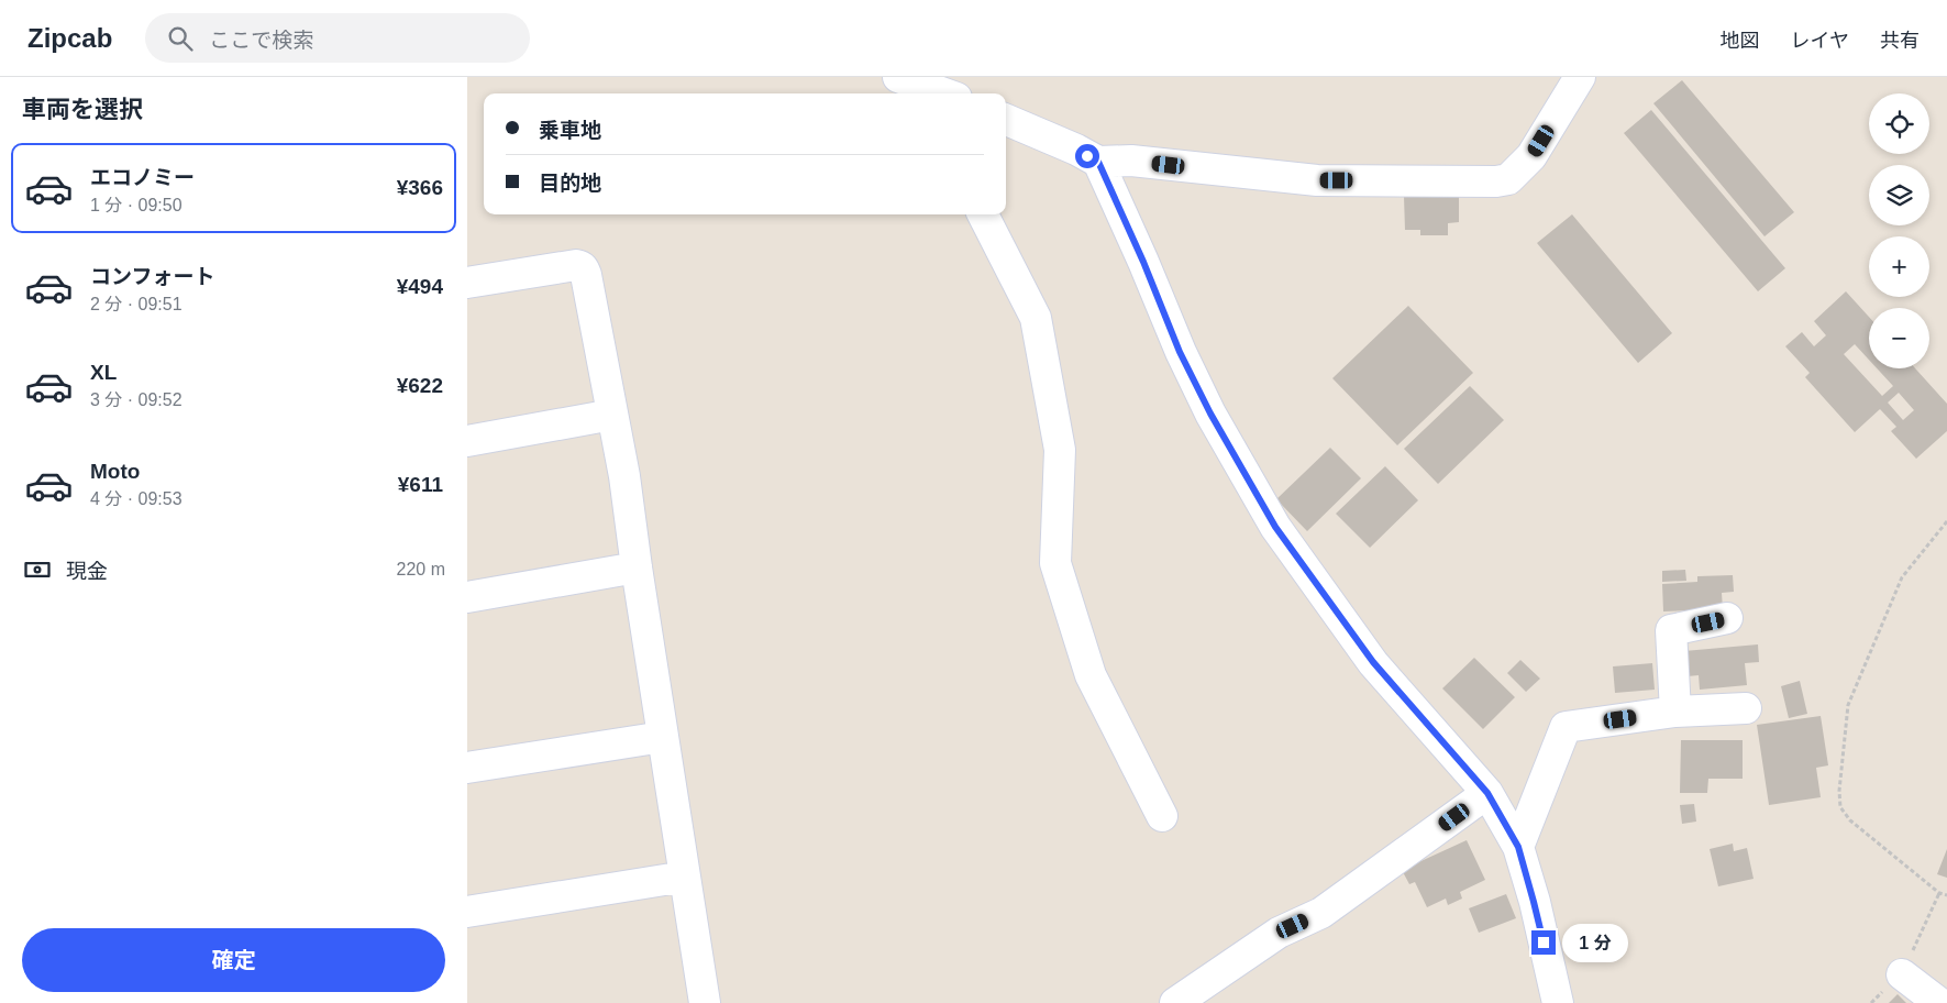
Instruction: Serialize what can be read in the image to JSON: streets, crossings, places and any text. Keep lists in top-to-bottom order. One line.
{"page":{"header":"Zipcab","search":"ここで検索","nav":["地図","レイヤ","共有"],"heading":"車両を選択","map_buttons":["+","−"],"banner":["乗車地","目的地"],"list":[{"name":"エコノミー","note":"1 分 · 09:50","value":"¥366"},{"name":"コンフォート","note":"2 分 · 09:51","value":"¥494"},{"name":"XL","note":"3 分 · 09:52","value":"¥622"},{"name":"Moto","note":"4 分 · 09:53","value":"¥611"}],"pay":["現金","220 m"],"buttons":"確定","bubble":"1 分"}}
